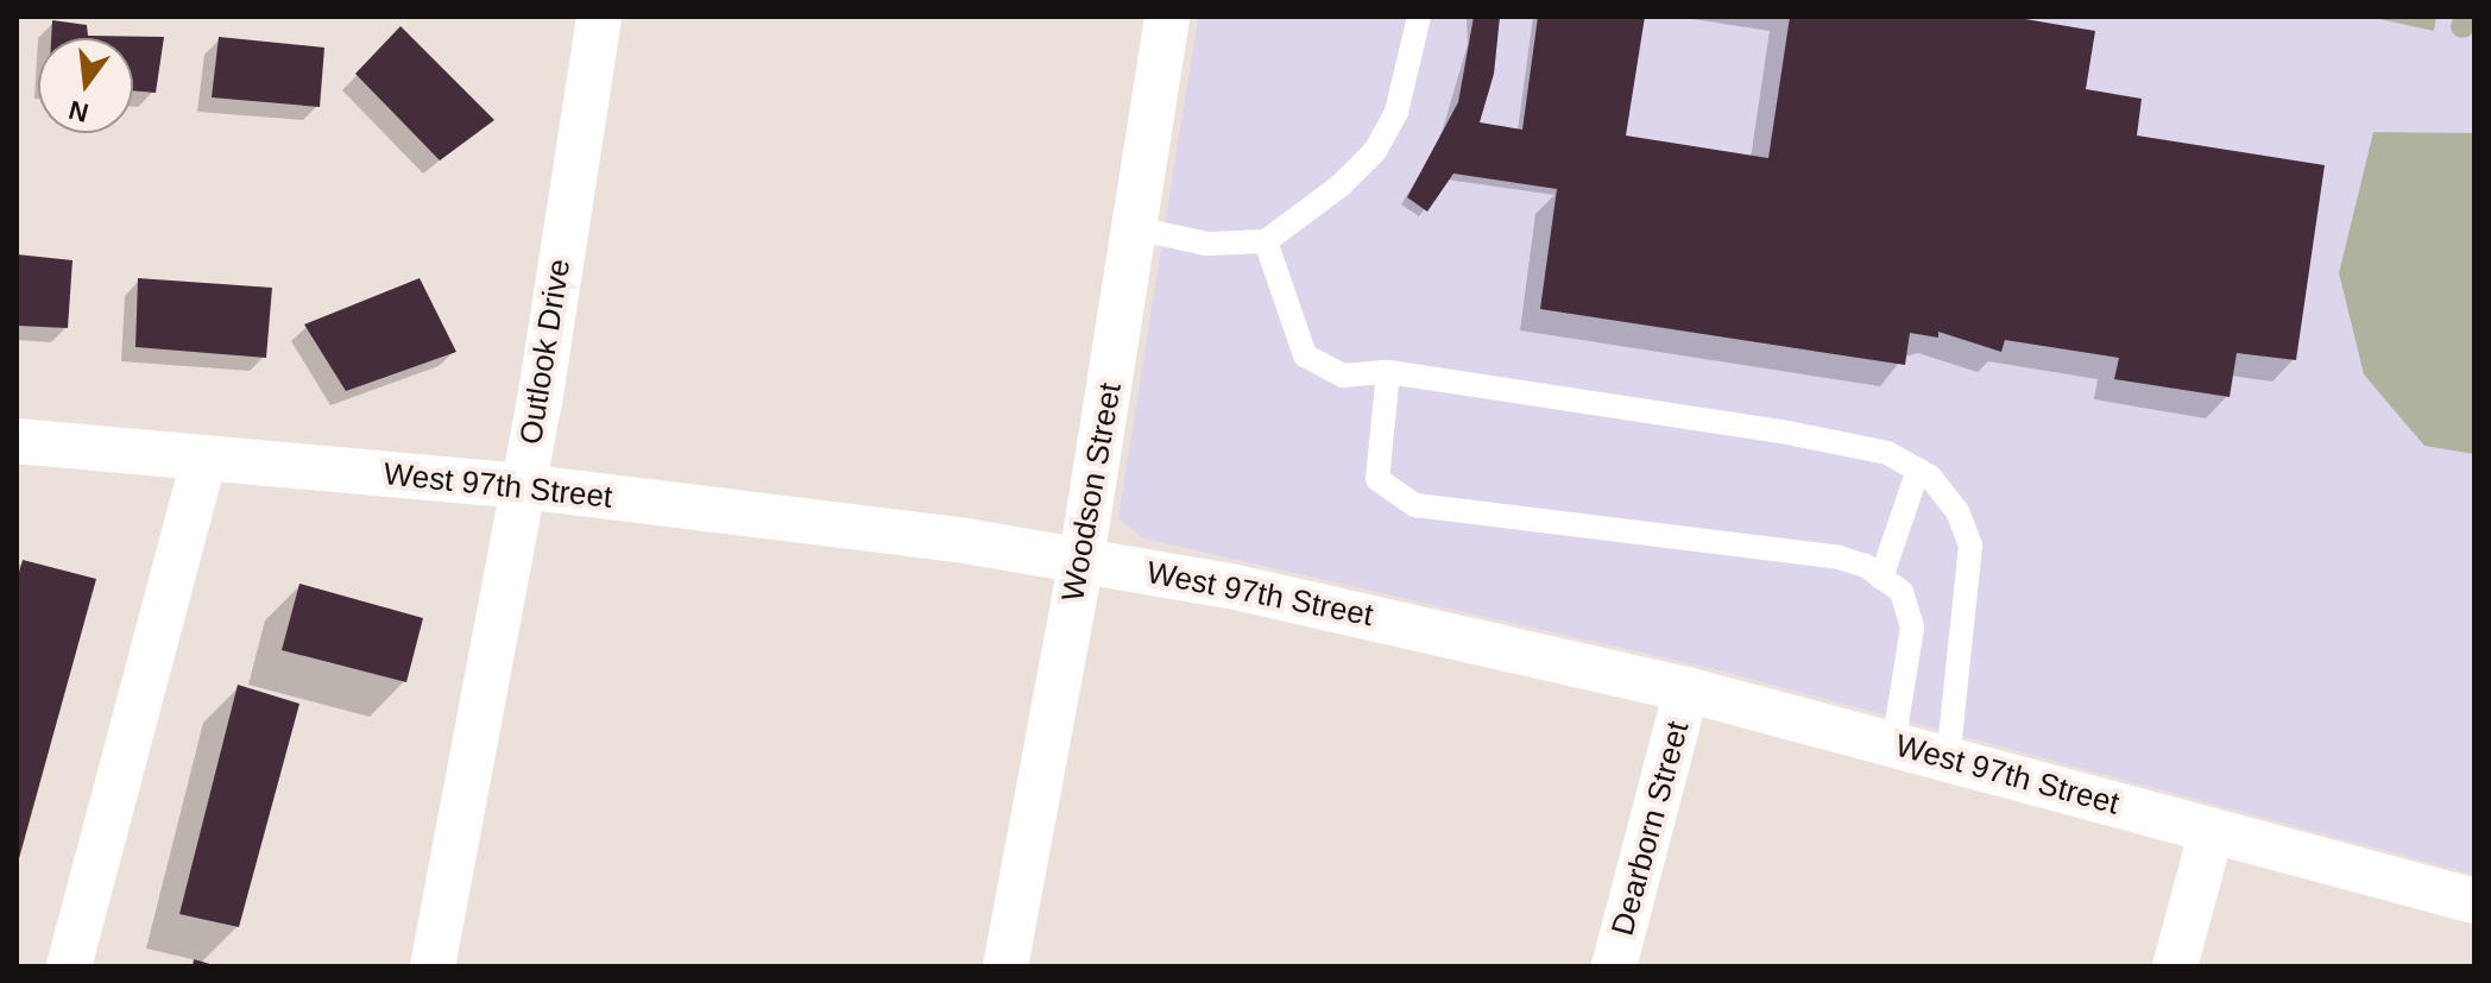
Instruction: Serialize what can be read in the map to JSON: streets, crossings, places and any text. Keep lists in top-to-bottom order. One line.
{"streets":{"street":["Outlook Drive","West 97th Street","Woodson Street","Dearborn Street"]},"crossings":[["Outlook Drive","West 97th Street"],["West 97th Street","Woodson Street"],["West 97th Street","Dearborn Street"]],"north":"bottom"}
